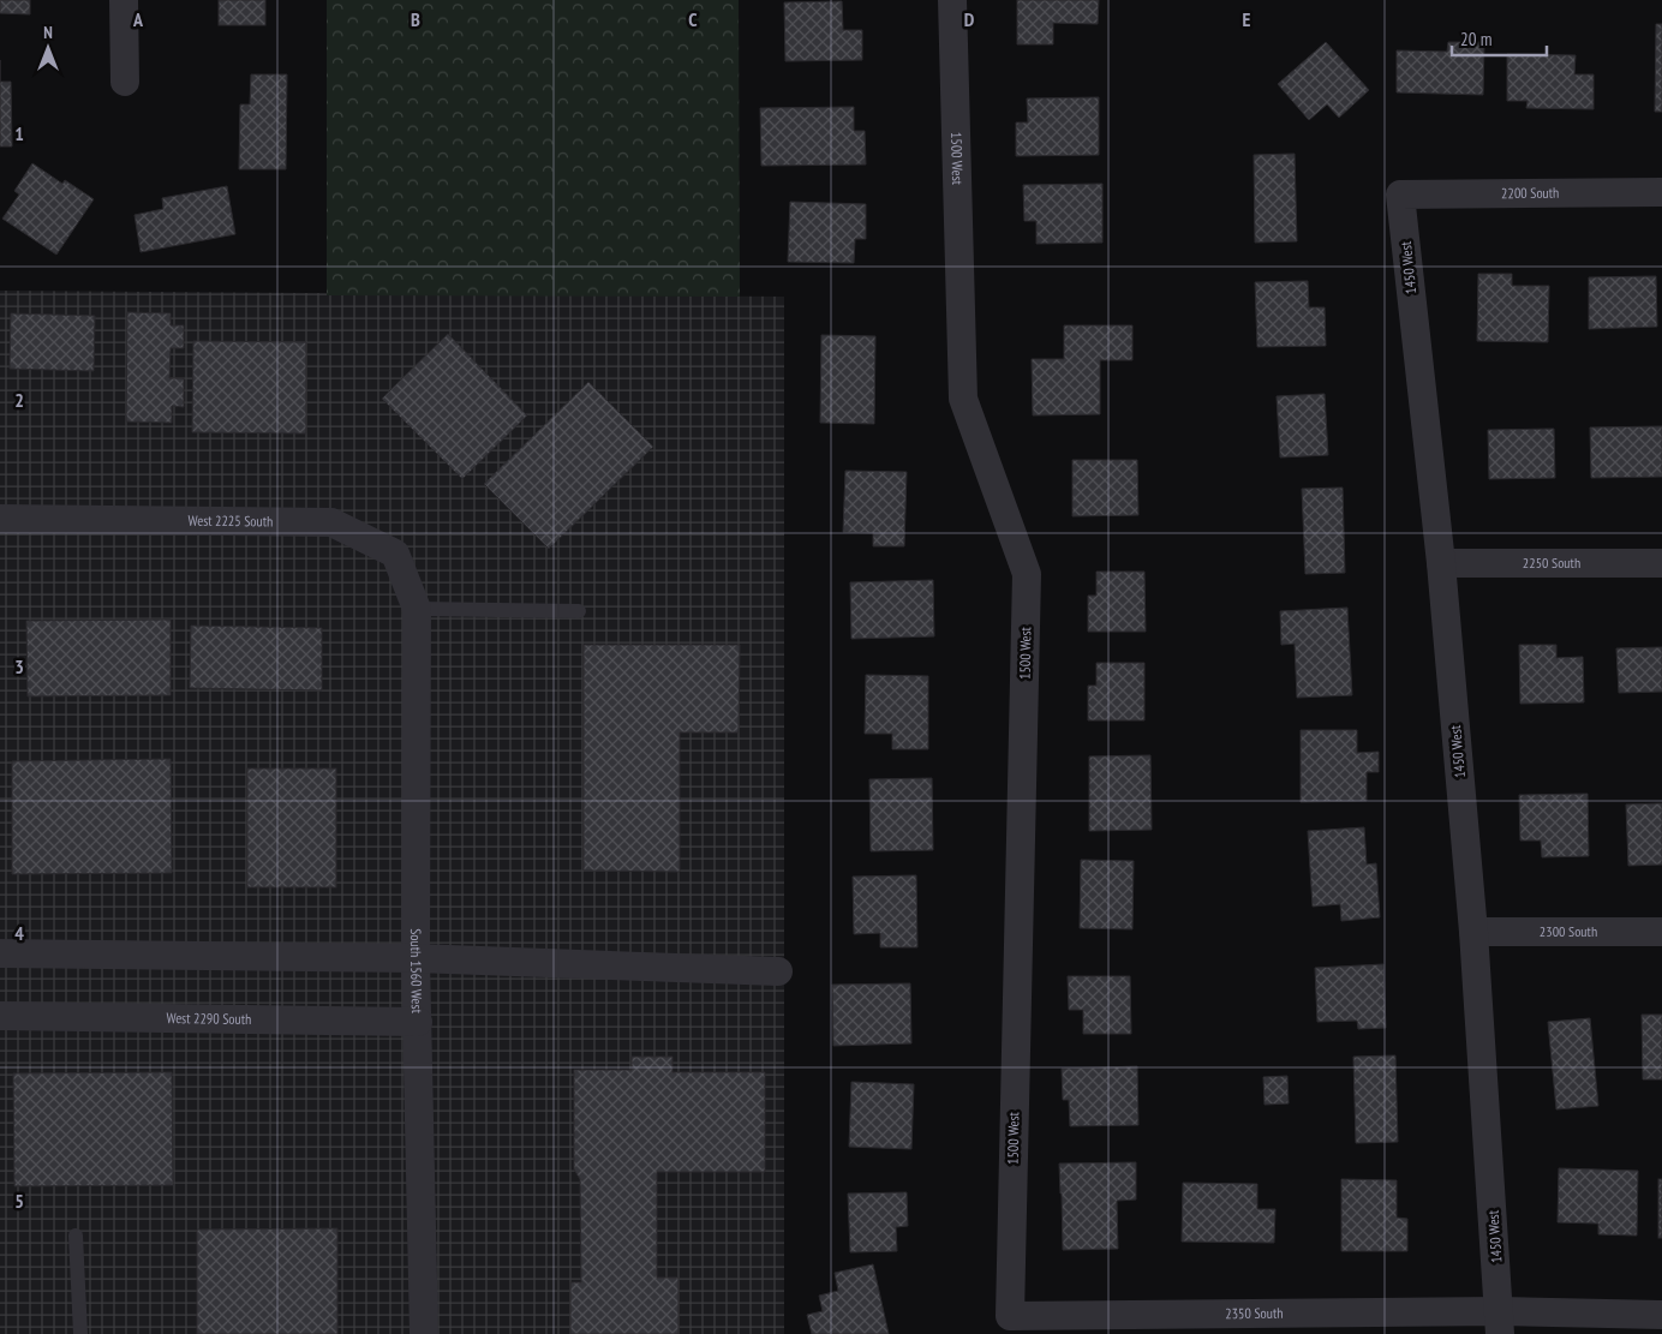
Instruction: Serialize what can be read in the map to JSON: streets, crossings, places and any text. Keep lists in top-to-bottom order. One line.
{"streets":{"street":["1500 West","2200 South","1450 West","West 2225 South","2250 South","2300 South","South 1560 West","West 2290 South","2350 South"]},"crossings":[["1500 West","2350 South"],["2200 South","1450 West"],["1450 West","2250 South"],["1450 West","2300 South"],["1450 West","2350 South"],["West 2225 South","South 1560 West"],["South 1560 West","West 2290 South"]],"scale_bar":"20 m","north":"top","grid":{"columns":["A","B","C","D","E"],"rows":["1","2","3","4","5"]}}
